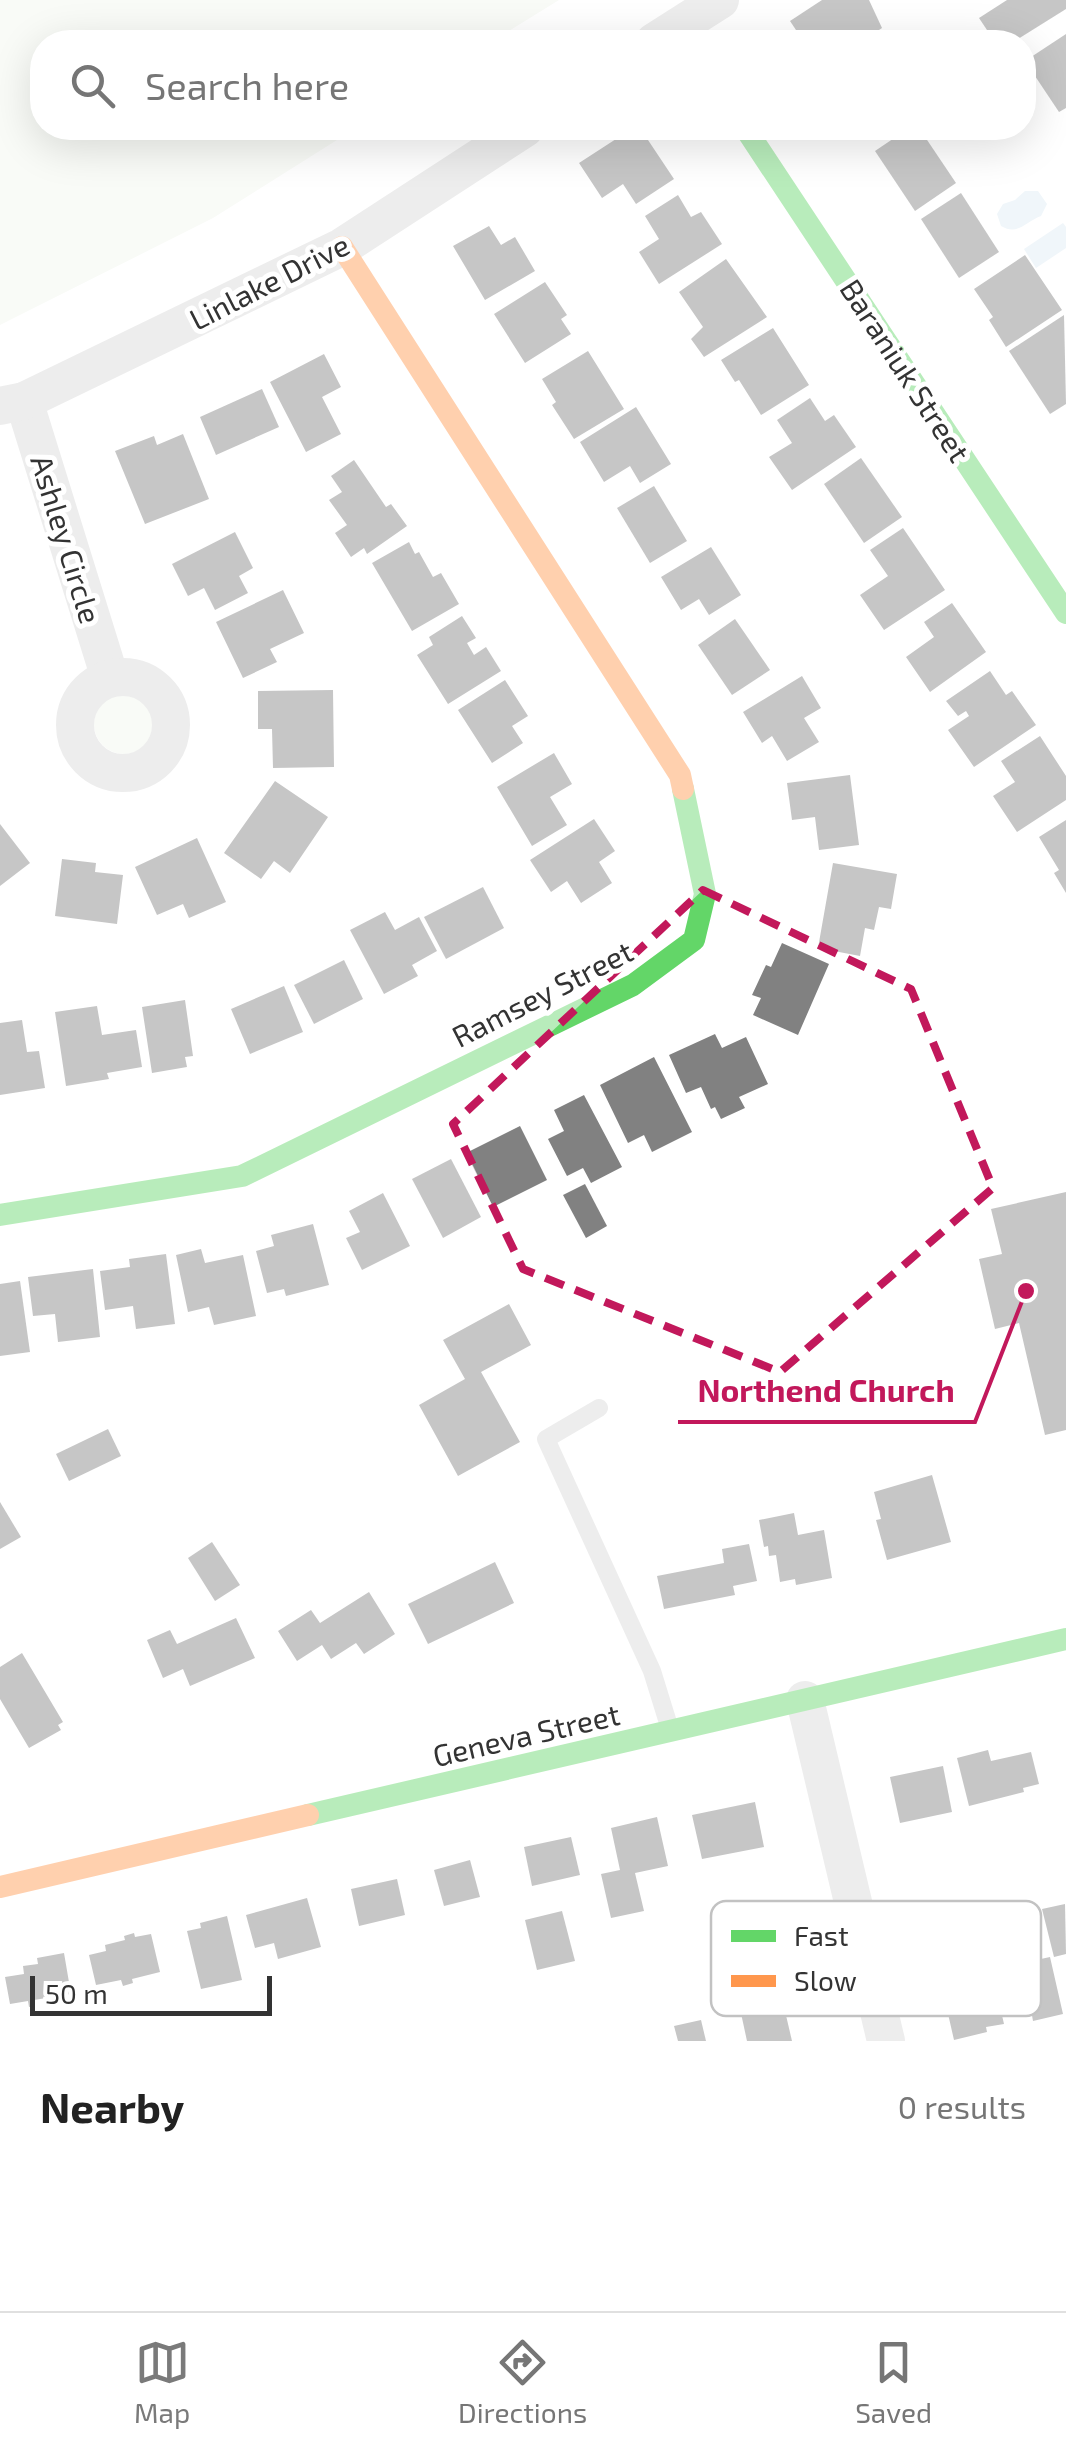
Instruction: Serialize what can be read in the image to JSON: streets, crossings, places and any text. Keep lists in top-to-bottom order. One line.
{"streets":{"street":["Linlake Drive","Baraniuk Street","Ashley Circle","Ramsey Street","Geneva Street"]},"crossings":[["Linlake Drive","Ashley Circle"],["Linlake Drive","Ramsey Street"]],"places":["Northend Church"],"legend":["Fast","Slow"],"scale_bar":"50 m","page":{"search":"Search here","scale":"50 m","heading":["Nearby","0 results"],"nav":["Map","Directions","Saved"]}}
